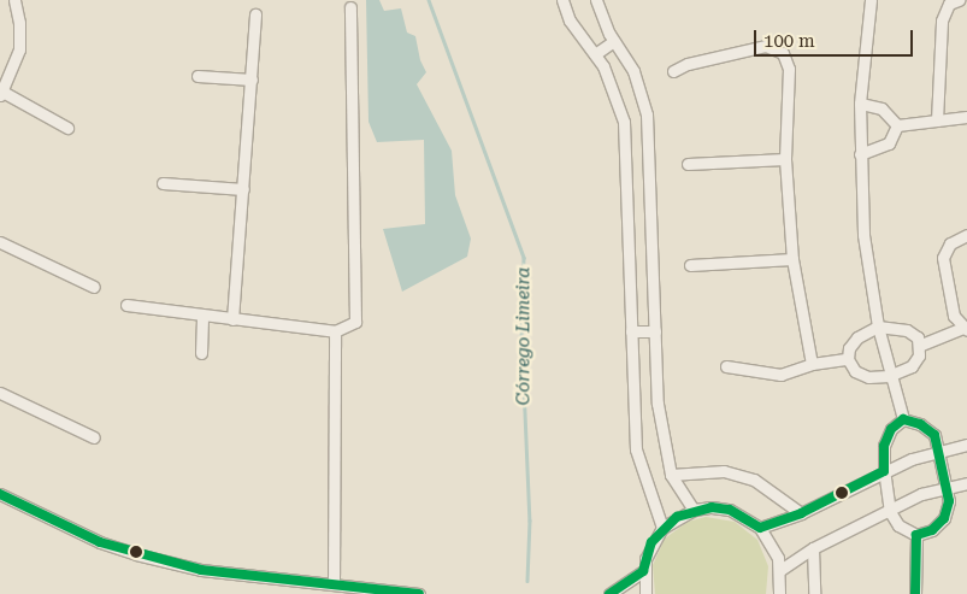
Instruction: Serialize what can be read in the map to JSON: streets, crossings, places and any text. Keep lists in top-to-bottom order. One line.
{"water":["Córrego Limeira"],"scale_bar":"100 m"}
